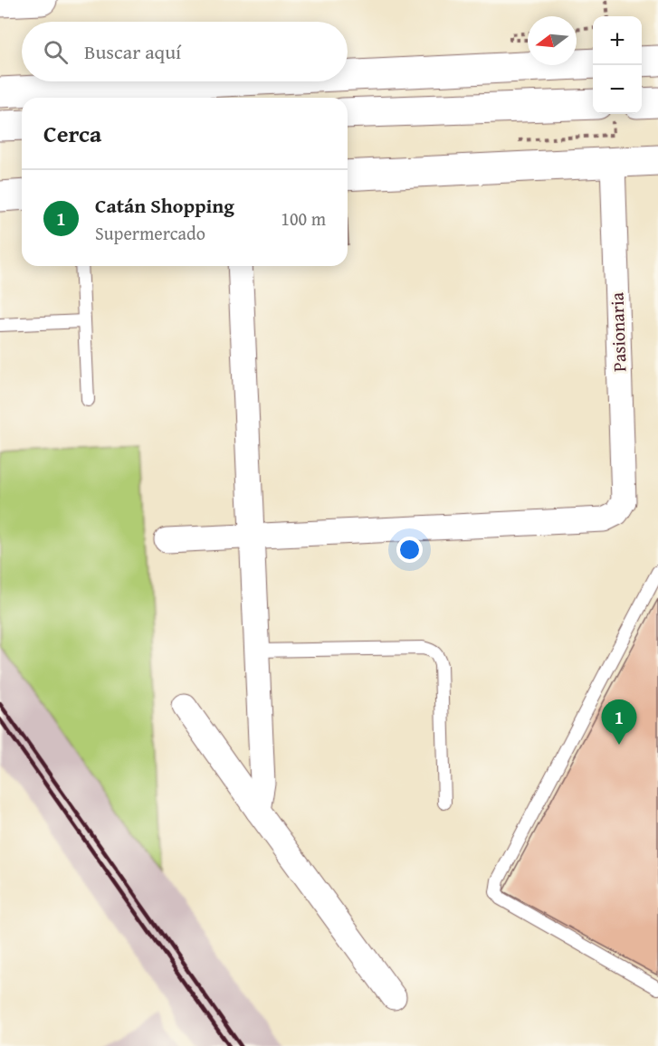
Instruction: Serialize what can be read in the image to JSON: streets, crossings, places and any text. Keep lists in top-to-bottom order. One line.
{"streets":{"street":["Pasionaria"]},"north":"left","page":{"map_buttons":["+","−"],"search":"Buscar aquí","heading":"Cerca","list":[{"mark":"1","name":"Catán Shopping","note":"Supermercado","value":"100 m"}],"pins":"1"}}
